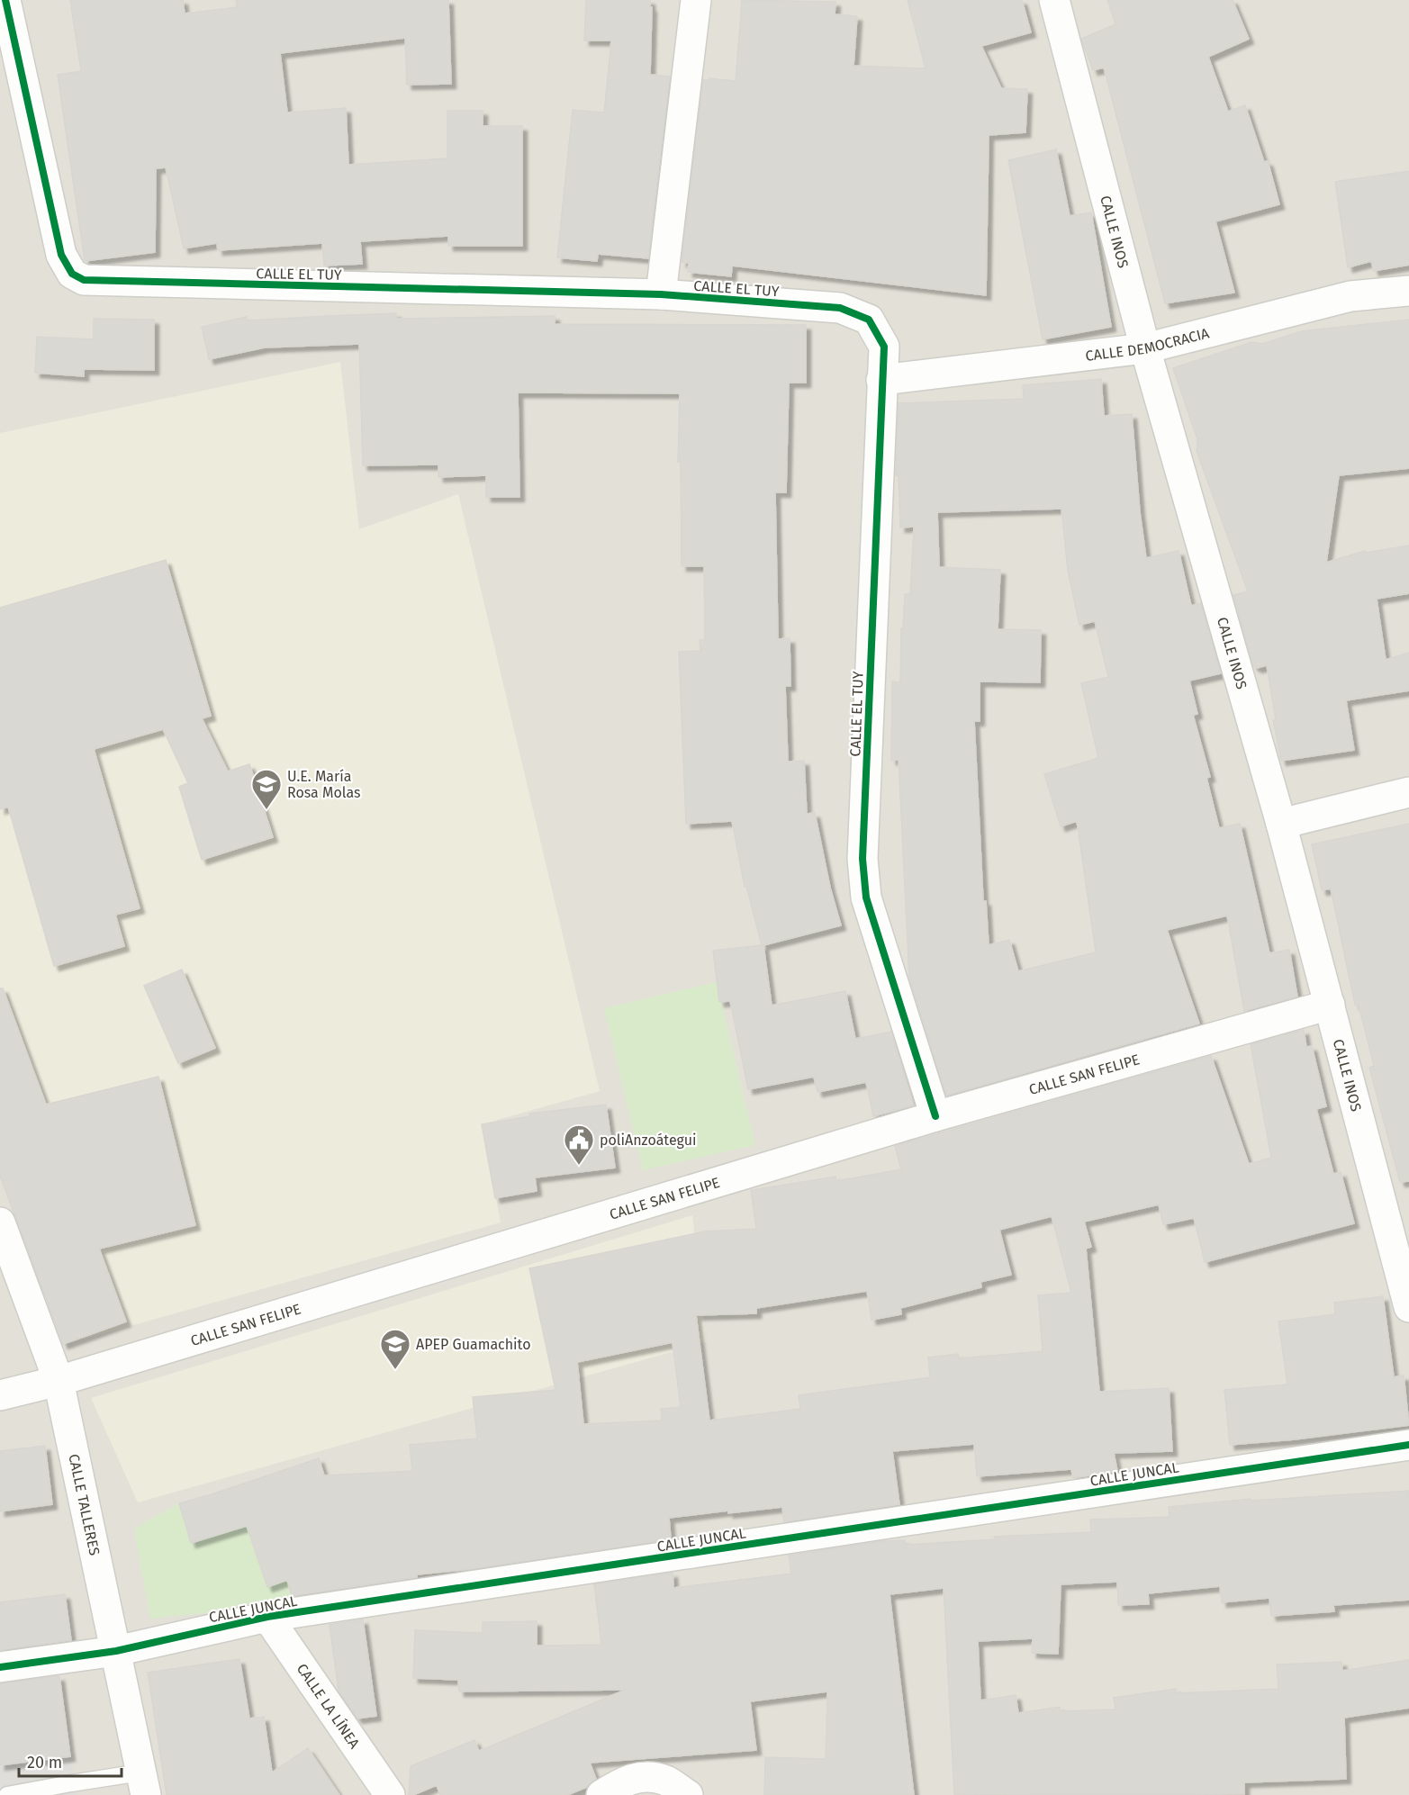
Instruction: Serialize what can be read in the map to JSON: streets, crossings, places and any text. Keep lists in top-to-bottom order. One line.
{"streets":{"street":["CALLE INOS","CALLE EL TUY","CALLE DEMOCRACIA","CALLE SAN FELIPE","CALLE JUNCAL","CALLE TALLERES","CALLE LA LÍNEA"]},"crossings":[["CALLE INOS","CALLE DEMOCRACIA"],["CALLE INOS","CALLE SAN FELIPE"],["CALLE EL TUY","CALLE DEMOCRACIA"],["CALLE EL TUY","CALLE SAN FELIPE"],["CALLE SAN FELIPE","CALLE TALLERES"],["CALLE JUNCAL","CALLE TALLERES"],["CALLE JUNCAL","CALLE LA LÍNEA"]],"places":{"school or university":["U.E. María Rosa Molas","APEP Guamachito"],"public building":["poliAnzoátegui"]},"scale_bar":"20 m"}
